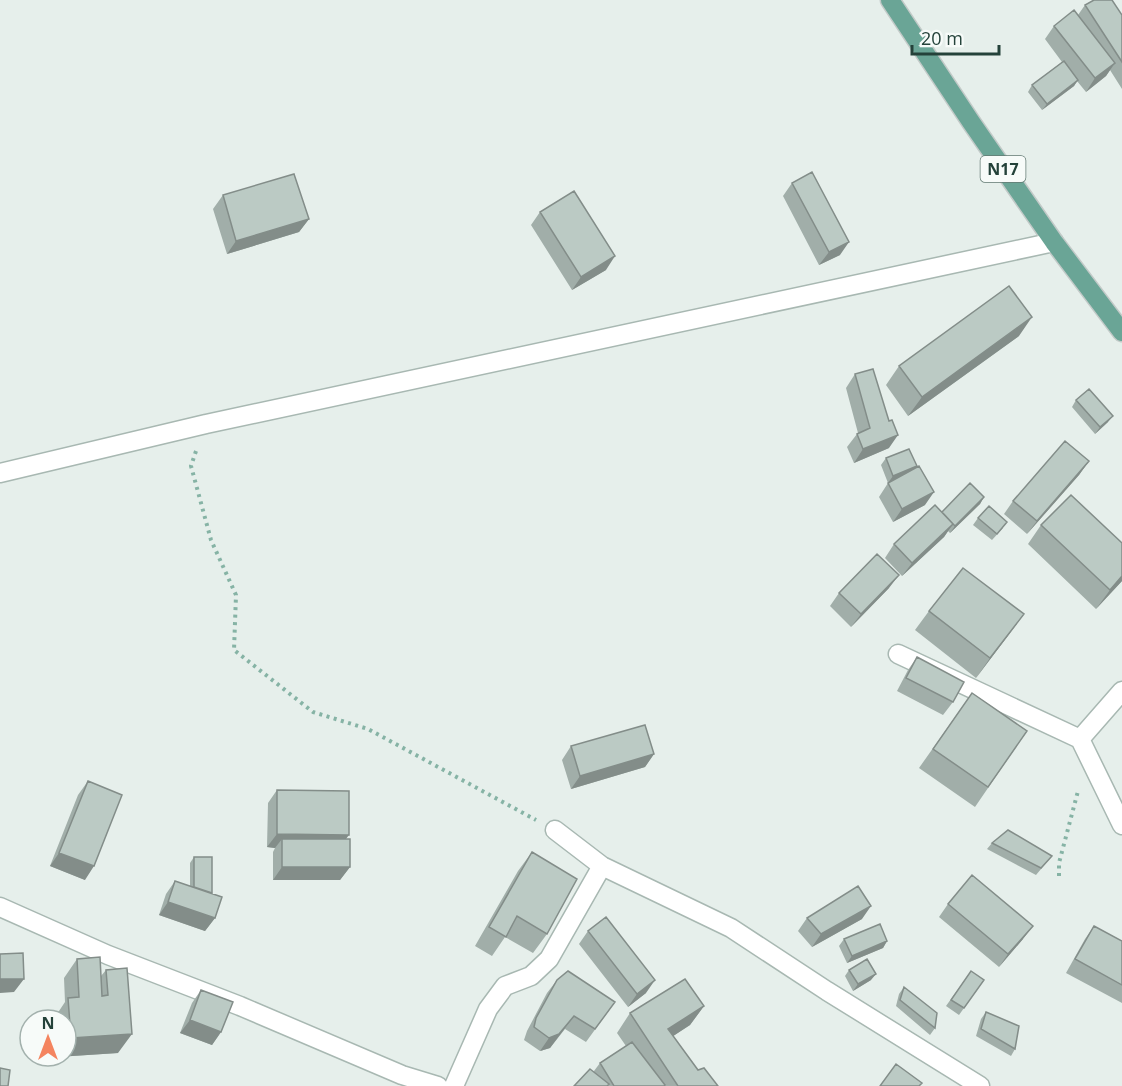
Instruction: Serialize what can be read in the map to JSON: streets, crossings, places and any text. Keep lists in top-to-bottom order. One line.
{"streets":{"main road":["N17"]},"scale_bar":"20 m","north":"top"}
